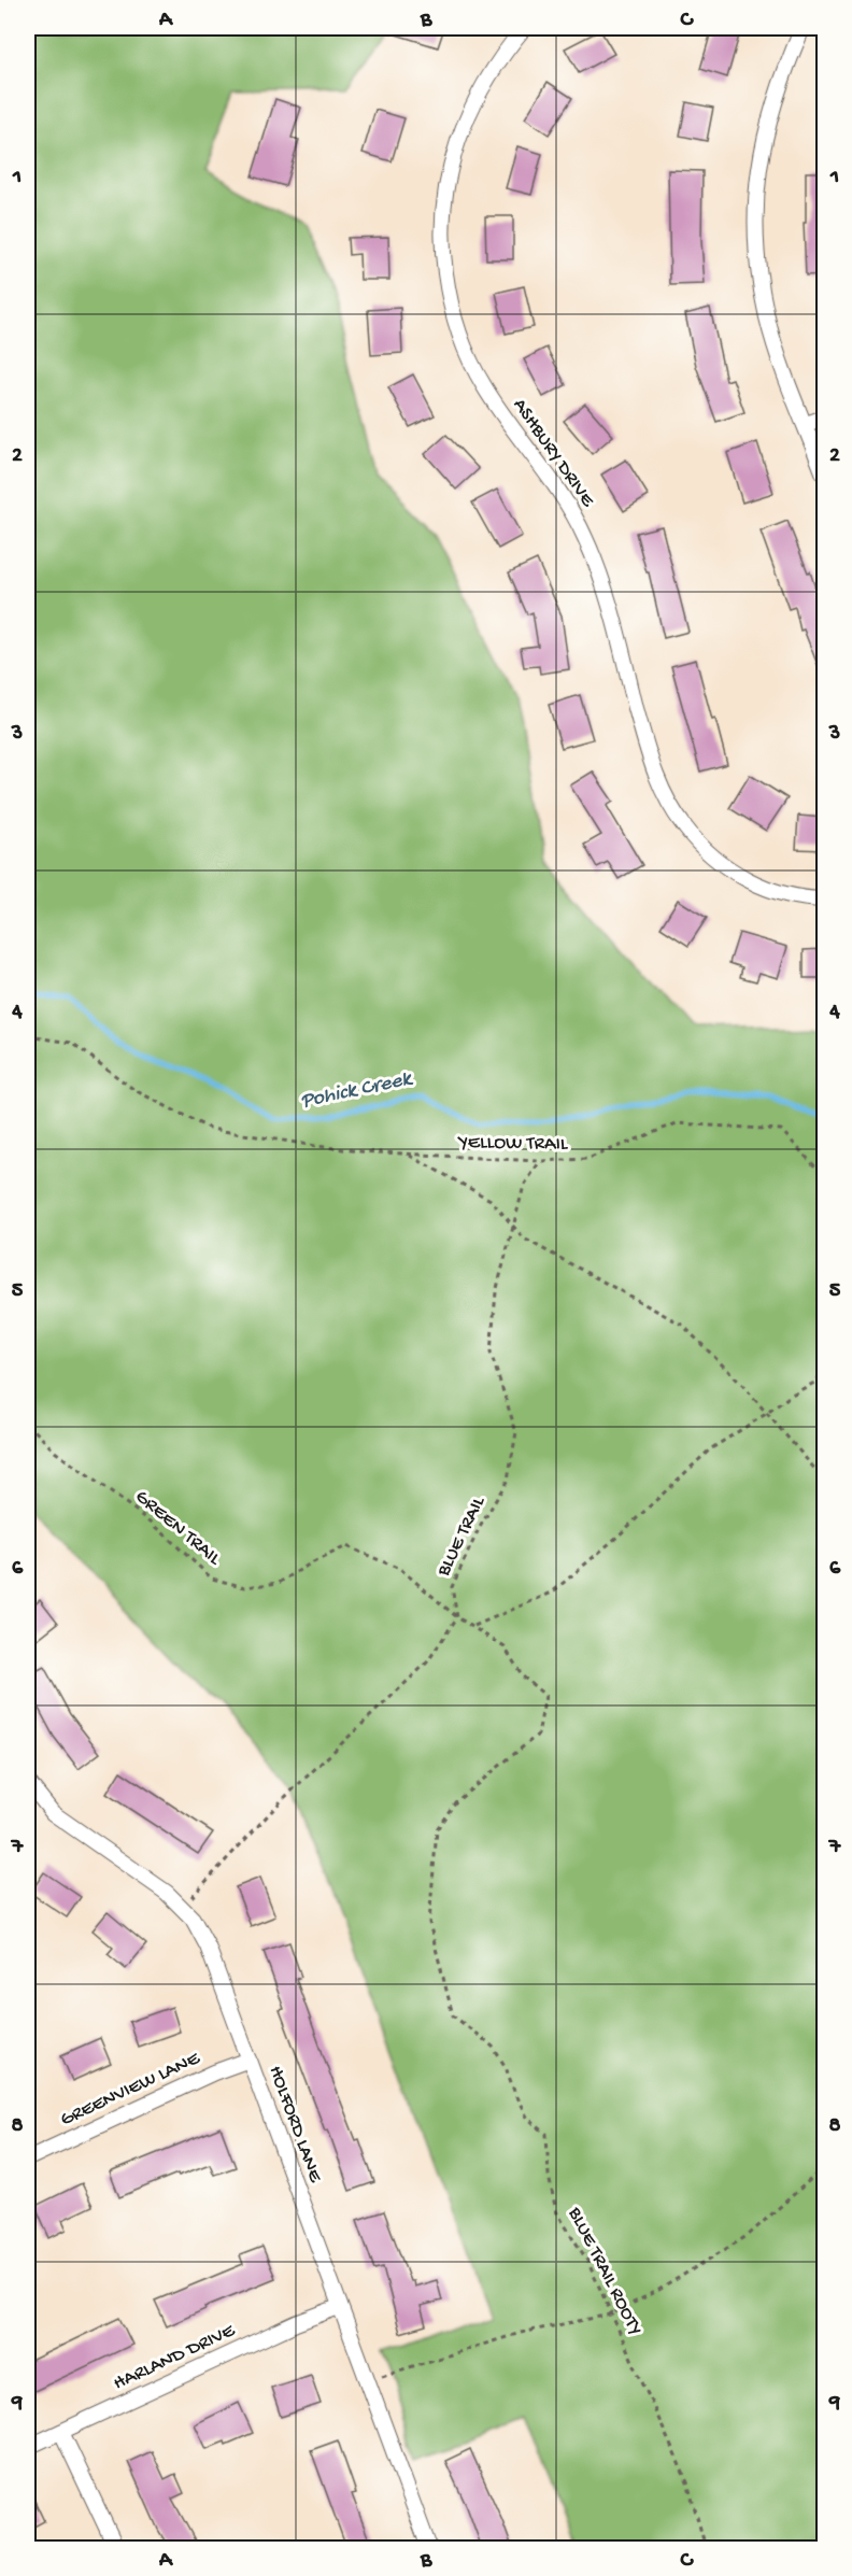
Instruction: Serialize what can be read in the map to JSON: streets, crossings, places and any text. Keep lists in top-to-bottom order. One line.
{"streets":{"street":["ASHBURY DRIVE","GREENVIEW LANE","HOLFORD LANE","HARLAND DRIVE"],"path":["YELLOW TRAIL","GREEN TRAIL","BLUE TRAIL","BLUE TRAIL ROOTY"]},"crossings":[["YELLOW TRAIL","BLUE TRAIL"],["GREEN TRAIL","BLUE TRAIL"],["GREEN TRAIL","BLUE TRAIL ROOTY"],["BLUE TRAIL","BLUE TRAIL ROOTY"],["GREENVIEW LANE","HOLFORD LANE"],["HOLFORD LANE","HARLAND DRIVE"]],"water":["Pohick Creek"],"grid":{"columns":["A","B","C"],"rows":["1","2","3","4","5","6","7","8","9"]}}
